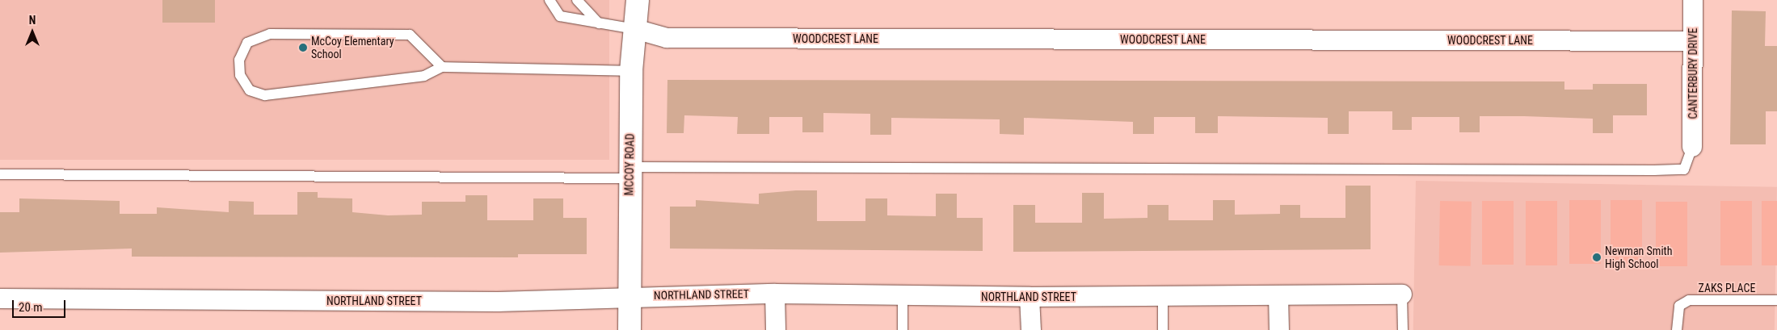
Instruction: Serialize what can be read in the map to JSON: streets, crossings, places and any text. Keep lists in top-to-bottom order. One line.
{"streets":{"street":["WOODCREST LANE","CANTERBURY DRIVE","MCCOY ROAD","NORTHLAND STREET"],"lane":["ZAKS PLACE"]},"crossings":[["WOODCREST LANE","CANTERBURY DRIVE"],["WOODCREST LANE","MCCOY ROAD"],["MCCOY ROAD","NORTHLAND STREET"]],"places":["McCoy Elementary School","Newman Smith High School"],"scale_bar":"20 m","north":"top"}
